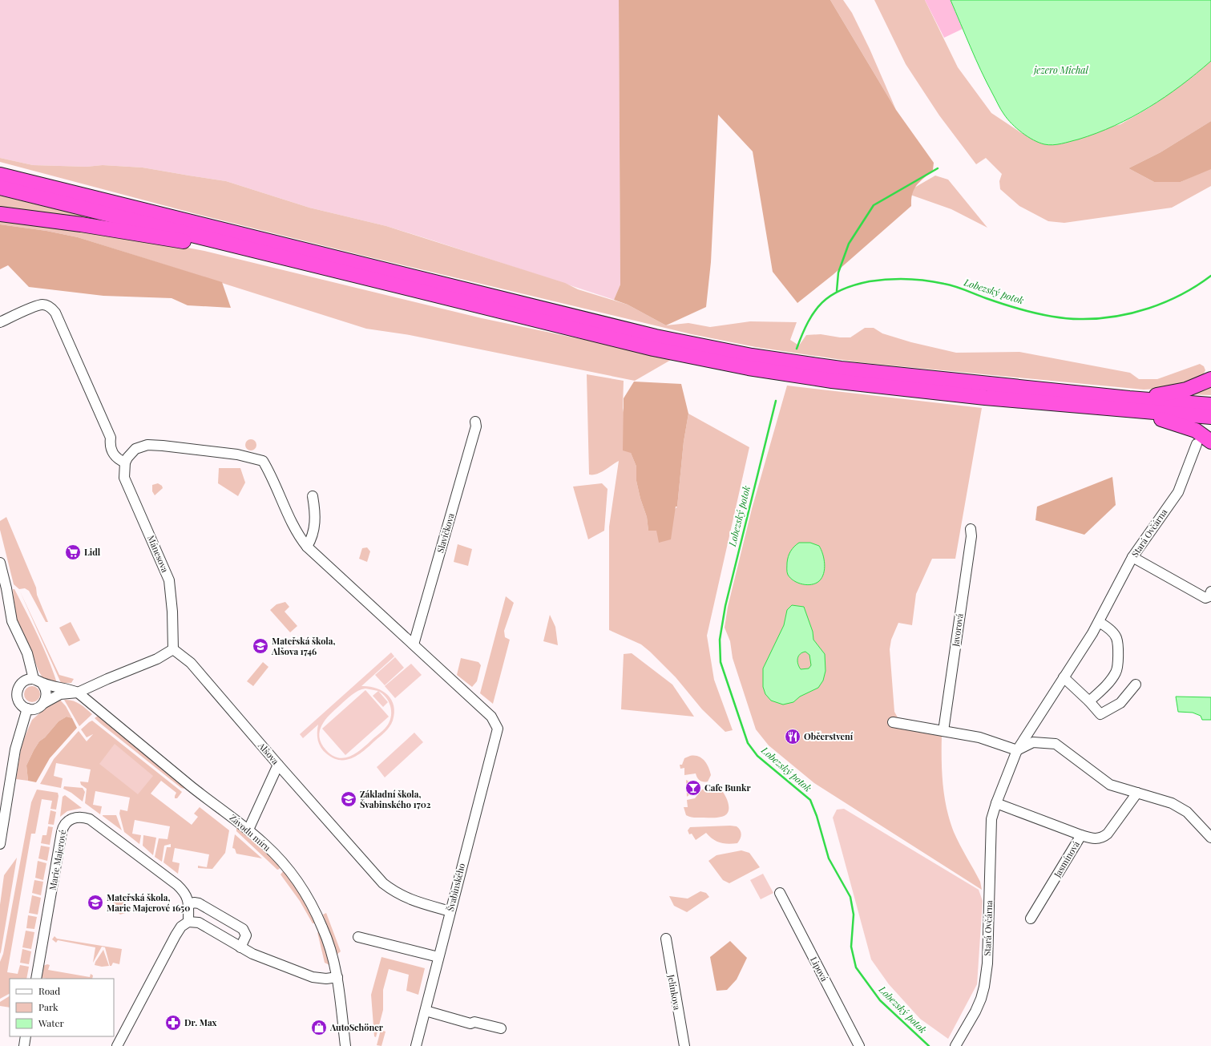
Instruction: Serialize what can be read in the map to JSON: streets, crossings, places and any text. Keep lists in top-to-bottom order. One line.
{"streets":{"street":["Slavíčkova","Stará Ovčárna","Mánesova","Javorová","Alšova","Závodu míru","Jasmínová","Marie Majerové","Švabinského","Lipová","Jelínkova"]},"crossings":[["Slavíčkova","Švabinského"],["Mánesova","Alšova"],["Alšova","Švabinského"]],"water":["jezero Michal","Lobezský potok"],"places":{"supermarket":["Lidl"],"school or university":["Mateřská škola, Alšova 1746","Základní škola, Švabinského 1702","Mateřská škola, Marie Majerové 1650"],"restaurant":["Občerstvení"],"bar":["Cafe Bunkr"],"pharmacy":["Dr. Max"],"shop":["AutoSchöner"]},"legend":["Road","Park","Water"]}
